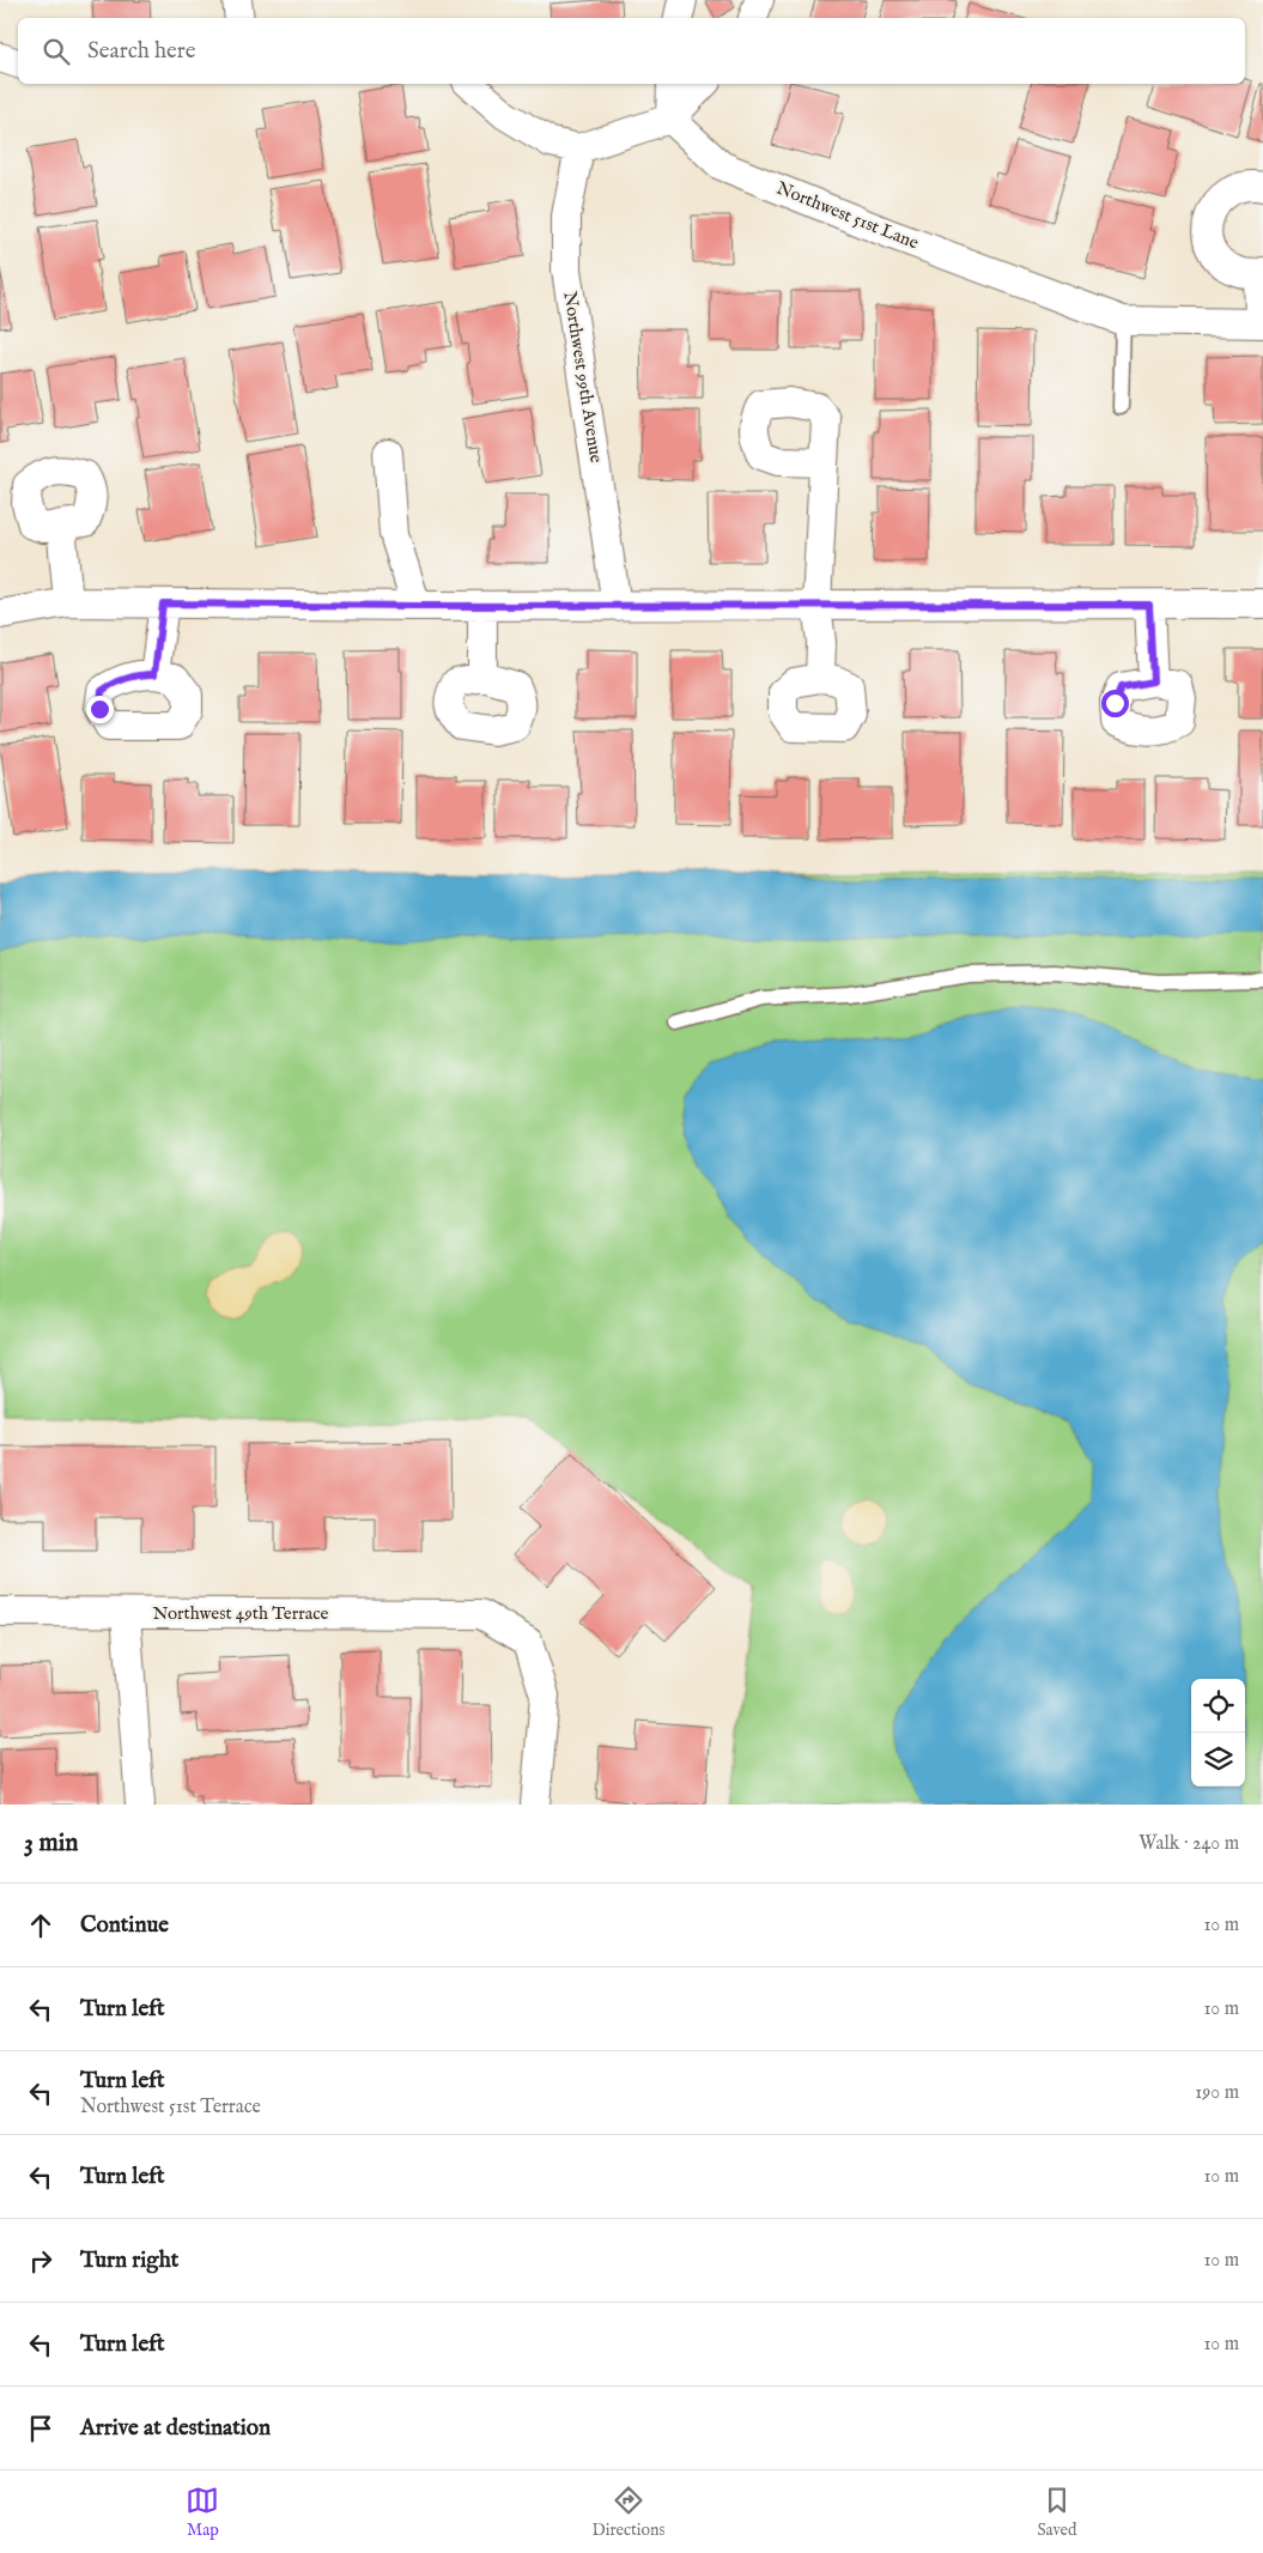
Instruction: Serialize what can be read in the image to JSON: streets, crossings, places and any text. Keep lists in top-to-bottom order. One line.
{"streets":{"street":["Northwest 51st Lane","Northwest 99th Avenue","Northwest 49th Terrace"]},"page":{"search":"Search here","heading":["3 min","Walk · 240 m"],"list":[["Continue","10 m"],["Turn left","10 m"],["Turn left","Northwest 51st Terrace","190 m"],["Turn left","10 m"],["Turn right","10 m"],["Turn left","10 m"],"Arrive at destination"],"nav":["Map","Directions","Saved"]}}
